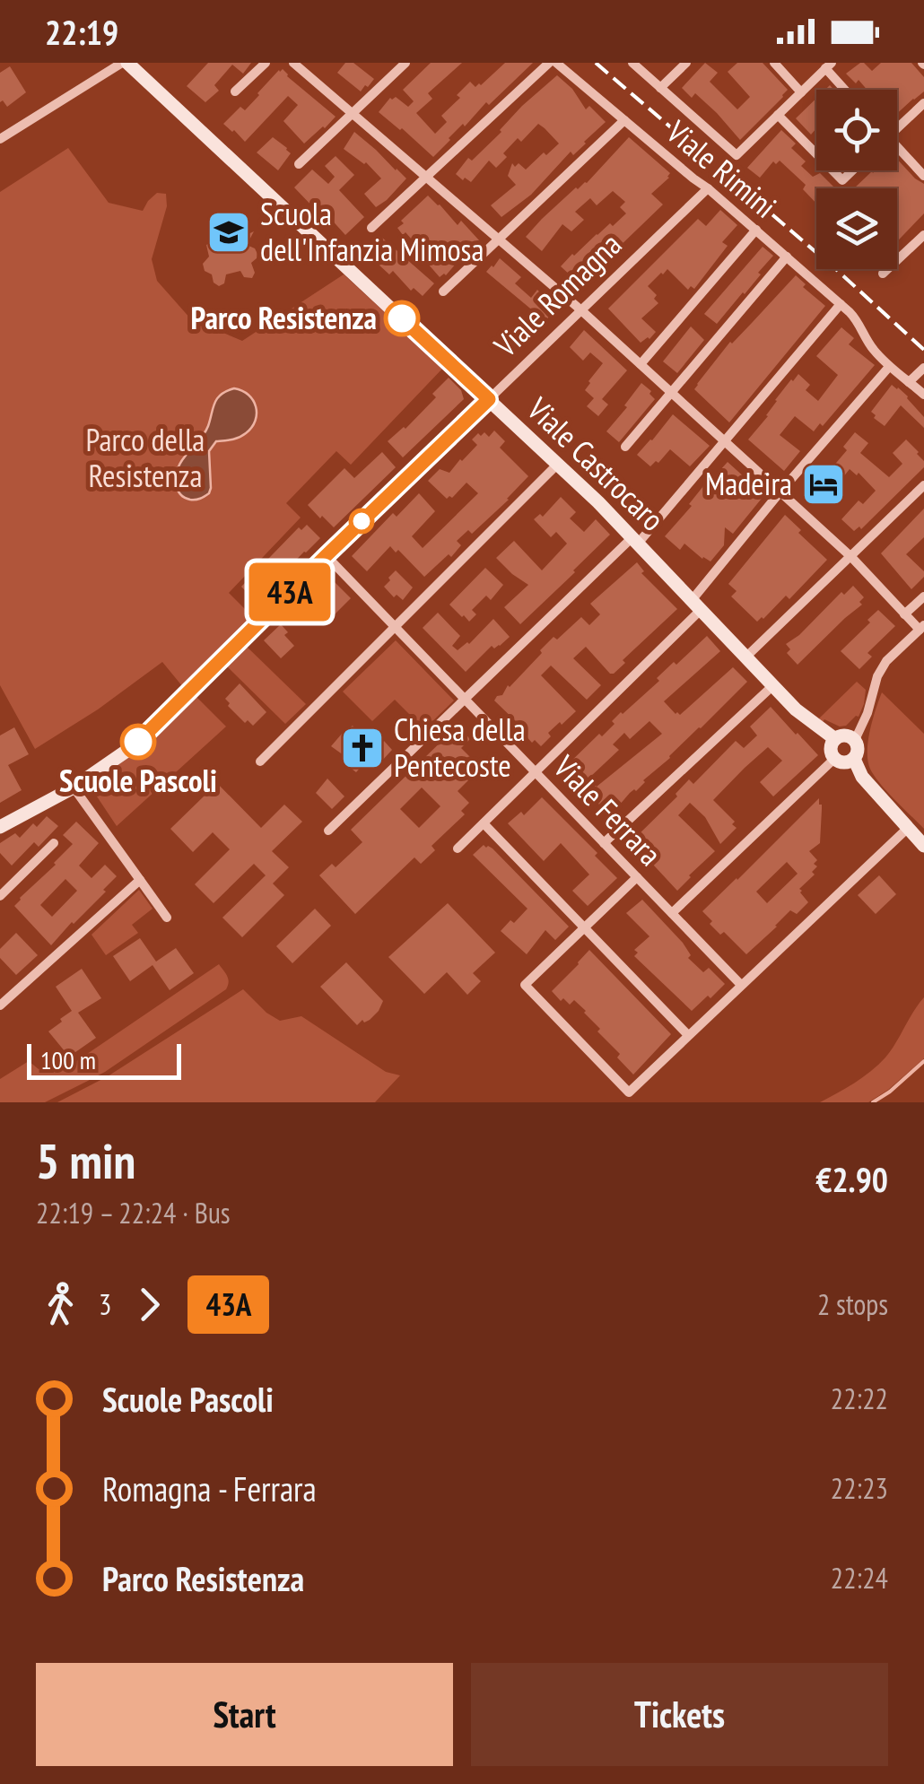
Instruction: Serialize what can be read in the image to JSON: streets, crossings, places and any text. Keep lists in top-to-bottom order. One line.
{"streets":{"street":["Viale Rimini","Viale Romagna","Viale Castrocaro","Viale Ferrara"]},"crossings":[["Viale Rimini","Viale Romagna"],["Viale Romagna","Viale Castrocaro"],["Viale Romagna","Viale Ferrara"]],"parks":["Parco della Resistenza"],"places":{"school or university":["Scuola dell'Infanzia Mimosa"],"other":["Parco Resistenza","Scuole Pascoli"],"hotel":["Madeira"],"church":["Chiesa della Pentecoste"]},"lines":["bus line 43A"],"scale_bar":"100 m","page":{"status":"22:19","on_map":"43A","scale":"100 m","heading":["5 min","22:19 – 22:24 · Bus","€2.90"],"legs":["3","43A","2 stops"],"list":[{"name":"Scuole Pascoli","value":"22:22"},{"name":"Romagna - Ferrara","value":"22:23"},{"name":"Parco Resistenza","value":"22:24"}],"buttons":["Start","Tickets"]}}
